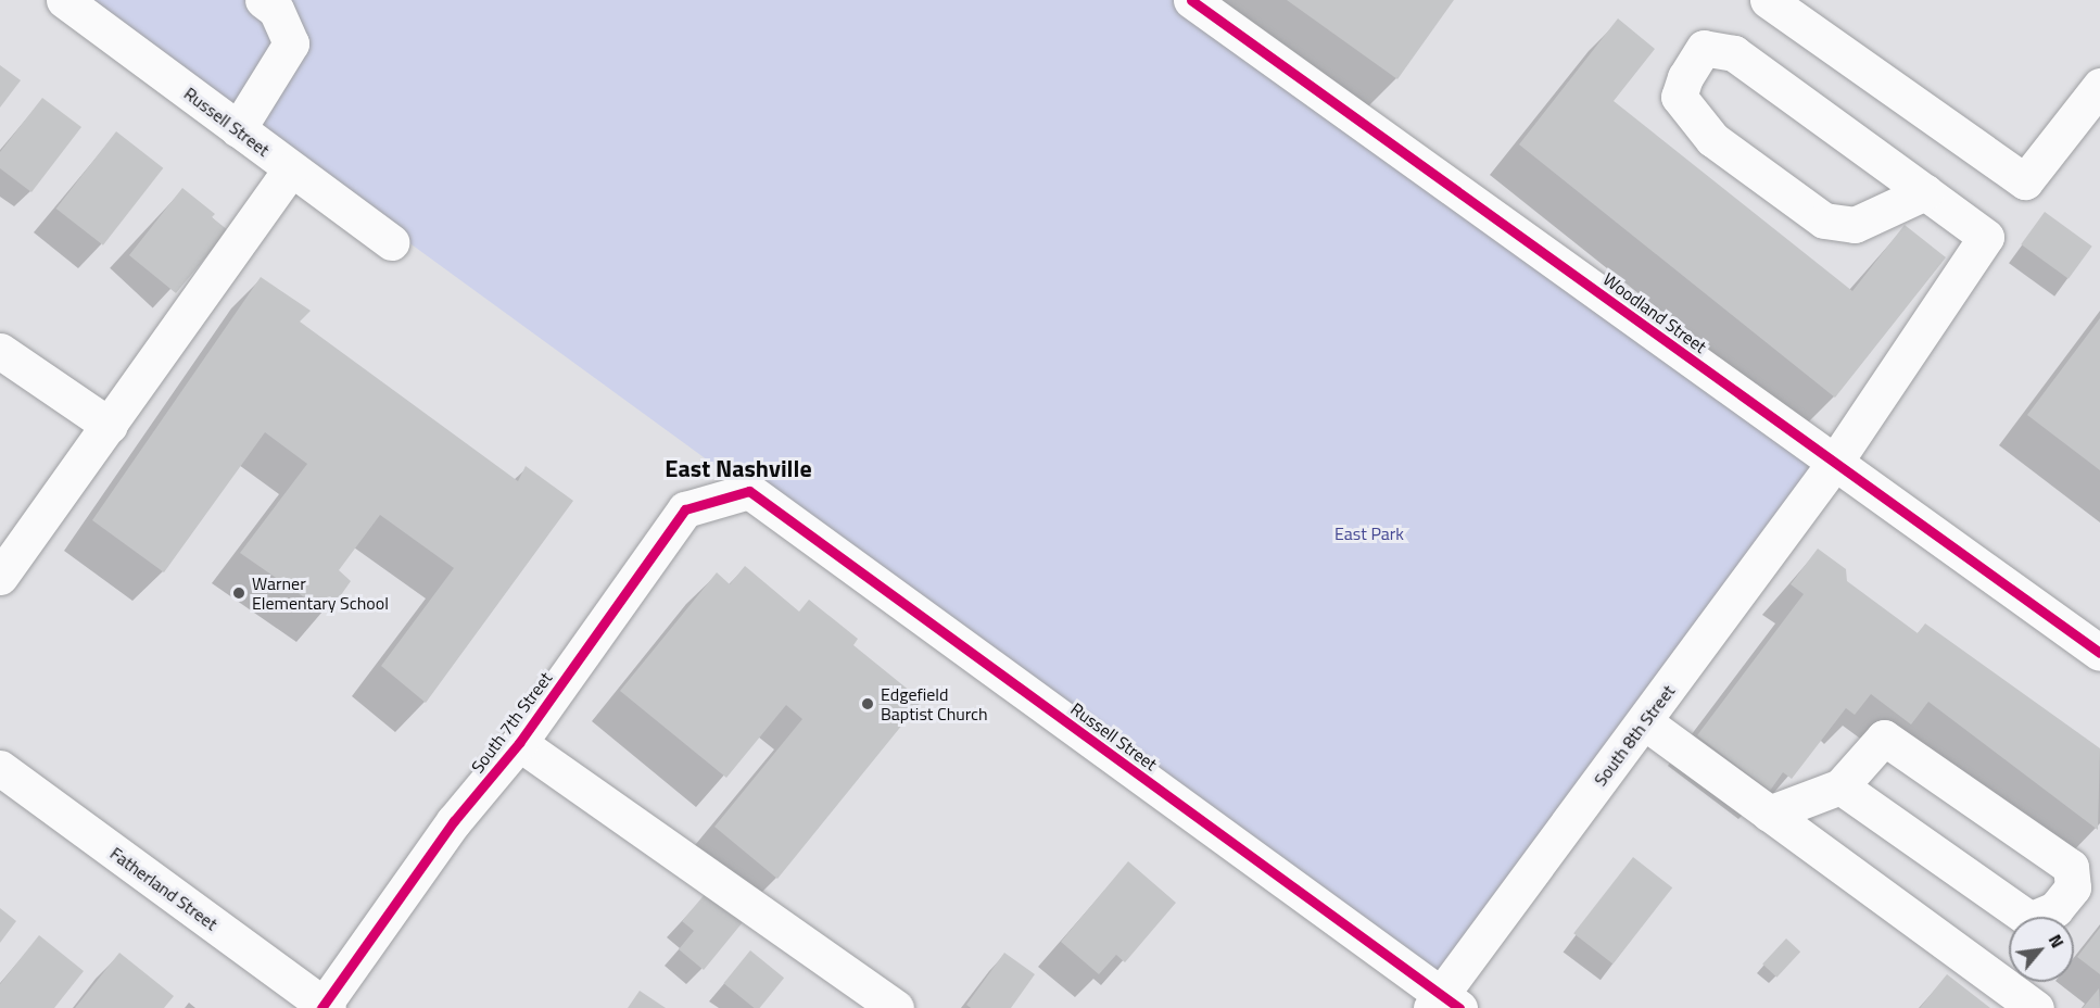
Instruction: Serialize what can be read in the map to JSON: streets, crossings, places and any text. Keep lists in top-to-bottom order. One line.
{"streets":{"street":["Russell Street","Woodland Street","South 7th Street","South 8th Street","Fatherland Street"]},"crossings":[["Russell Street","South 7th Street"],["Russell Street","South 8th Street"],["Woodland Street","South 8th Street"],["South 7th Street","Fatherland Street"]],"districts":["East Nashville"],"parks":["East Park"],"places":["Warner Elementary School","Edgefield Baptist Church"],"north":"top right"}
